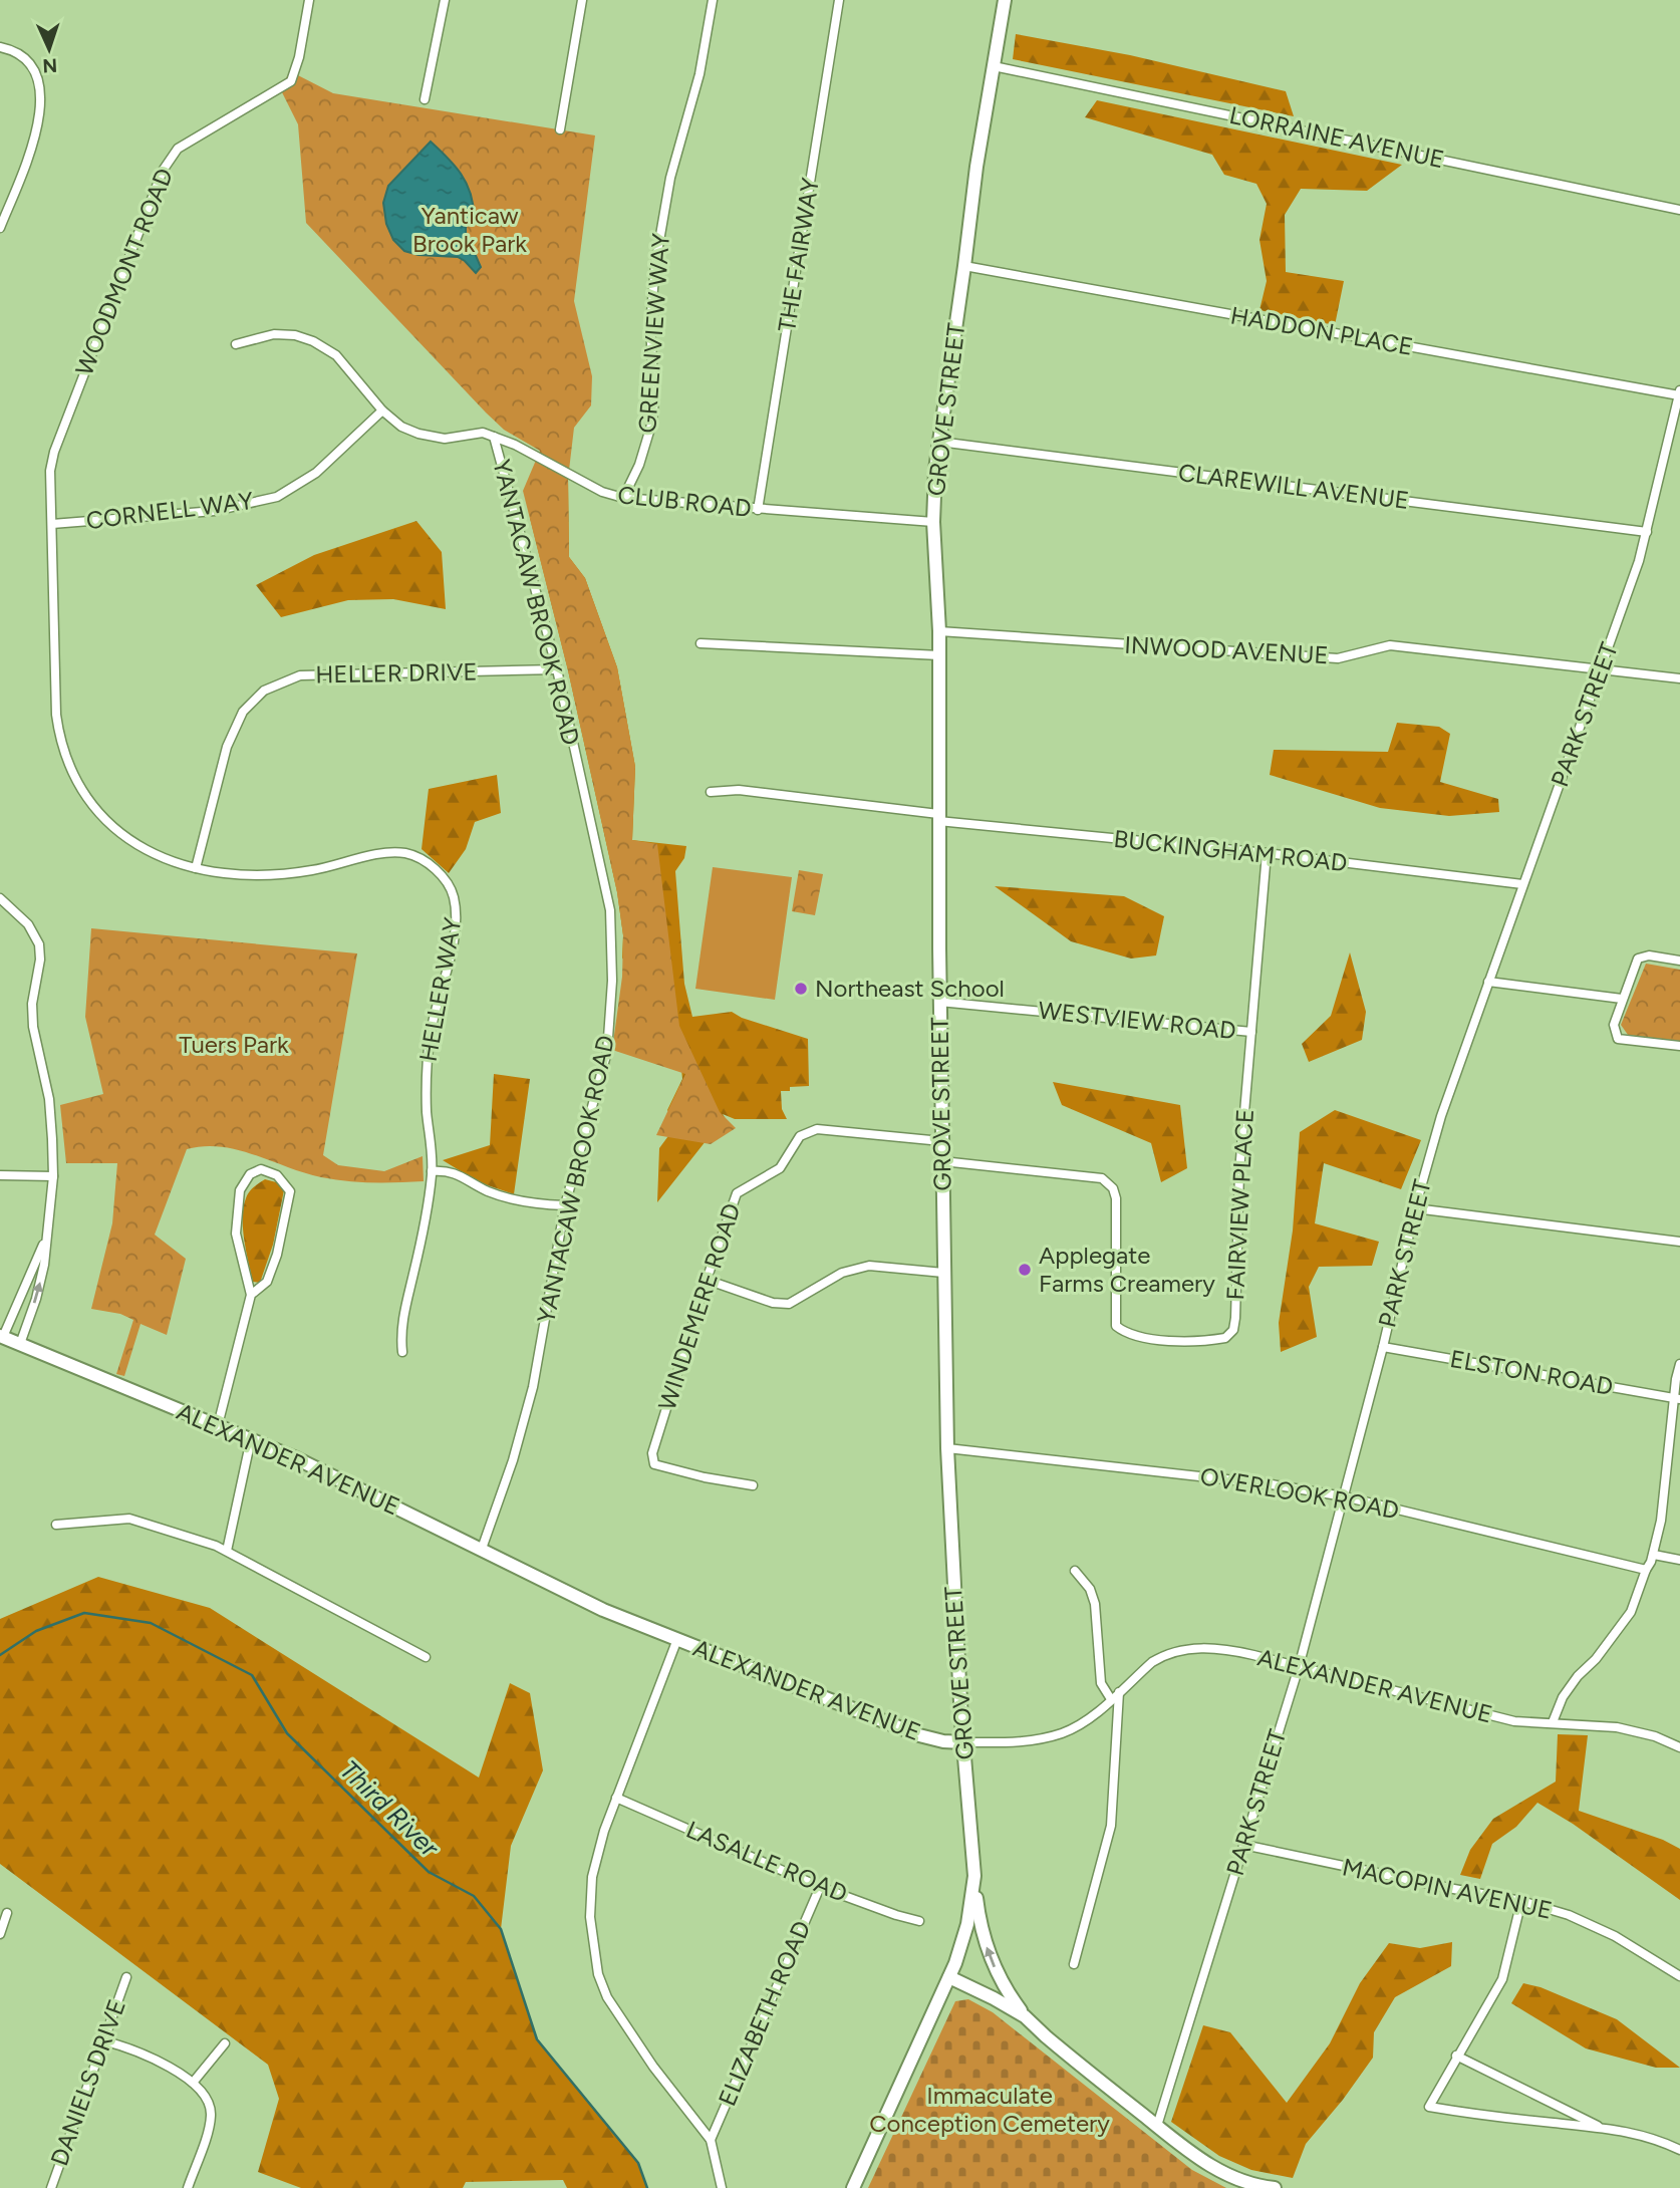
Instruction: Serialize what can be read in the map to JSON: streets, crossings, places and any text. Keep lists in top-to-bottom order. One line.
{"streets":{"main road":["GROVE STREET","ALEXANDER AVENUE"],"street":["LORRAINE AVENUE","THE FAIRWAY","WOODMONT ROAD","HADDON PLACE","GREENVIEW WAY","CLAREWILL AVENUE","CLUB ROAD","CORNELL WAY","YANTACAW BROOK ROAD","INWOOD AVENUE","HELLER DRIVE","PARK STREET","BUCKINGHAM ROAD","HELLER WAY","WESTVIEW ROAD","FAIRVIEW PLACE","WINDEMERE ROAD","ELSTON ROAD","OVERLOOK ROAD","LASALLE ROAD","MACOPIN AVENUE","ELIZABETH ROAD","DANIELS DRIVE"]},"crossings":[["LORRAINE AVENUE","GROVE STREET"],["THE FAIRWAY","CLUB ROAD"],["WOODMONT ROAD","CORNELL WAY"],["WOODMONT ROAD","HELLER WAY"],["HADDON PLACE","GROVE STREET"],["HADDON PLACE","PARK STREET"],["GREENVIEW WAY","CLUB ROAD"],["GROVE STREET","CLAREWILL AVENUE"],["GROVE STREET","CLUB ROAD"],["GROVE STREET","INWOOD AVENUE"],["GROVE STREET","BUCKINGHAM ROAD"],["GROVE STREET","WESTVIEW ROAD"],["GROVE STREET","FAIRVIEW PLACE"],["GROVE STREET","WINDEMERE ROAD"],["GROVE STREET","ALEXANDER AVENUE"],["GROVE STREET","OVERLOOK ROAD"],["CLAREWILL AVENUE","PARK STREET"],["CLUB ROAD","CORNELL WAY"],["CLUB ROAD","YANTACAW BROOK ROAD"],["CORNELL WAY","HELLER WAY"],["YANTACAW BROOK ROAD","HELLER DRIVE"],["YANTACAW BROOK ROAD","ALEXANDER AVENUE"],["INWOOD AVENUE","PARK STREET"],["HELLER DRIVE","HELLER WAY"],["PARK STREET","BUCKINGHAM ROAD"],["PARK STREET","ELSTON ROAD"],["PARK STREET","ALEXANDER AVENUE"],["PARK STREET","OVERLOOK ROAD"],["PARK STREET","MACOPIN AVENUE"],["BUCKINGHAM ROAD","FAIRVIEW PLACE"],["WESTVIEW ROAD","FAIRVIEW PLACE"],["LASALLE ROAD","ELIZABETH ROAD"]],"water":["Third River"],"parks":["Yanticaw Brook Park","Tuers Park","Immaculate Conception Cemetery"],"places":["Northeast School","Applegate Farms Creamery"],"north":"bottom"}
